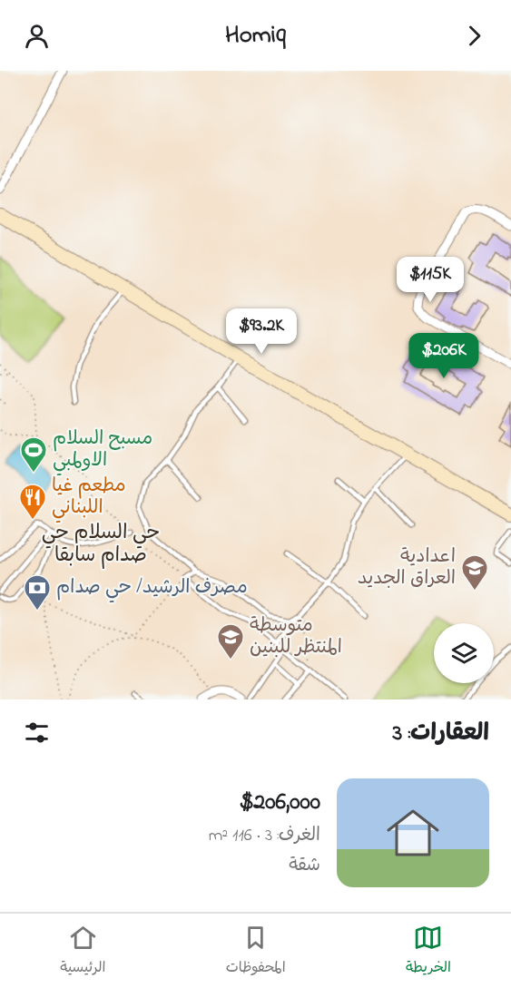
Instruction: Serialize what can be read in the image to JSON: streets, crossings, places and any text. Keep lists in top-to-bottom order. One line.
{"districts":["حي السلام حي صدام سابقا"],"places":{"sports":["مسبح السلام الاولمبي"],"restaurant":["مطعم غيا اللبناني"],"school or university":["اعدادية العراق الجديد","متوسطة المنتظر للبنين"],"bank":["مصرف الرشيد/ حي صدام"]},"page":{"header":"Homiq","price":["$115K","$93.2K","$206K"],"heading":"العقارات: 3","list":[{"name":"$206,000","note":"الغرف: 3 · 116 m² · شقة"}],"tabs":["الخريطة","المحفوظات","الرئيسية"]}}
